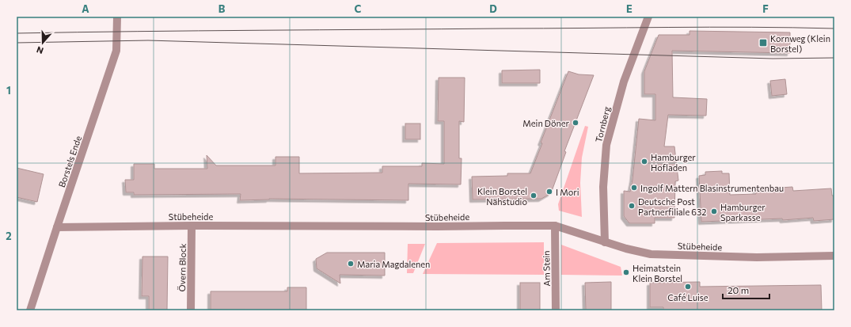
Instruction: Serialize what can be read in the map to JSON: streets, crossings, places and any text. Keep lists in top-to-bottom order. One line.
{"streets":{"street":["Tornberg","Borstels Ende","Stübeheide","Övern Block","Am Stein"]},"crossings":[["Tornberg","Stübeheide"],["Borstels Ende","Stübeheide"],["Stübeheide","Övern Block"],["Stübeheide","Am Stein"]],"places":{"transit":["Kornweg (Klein Borstel)"],"other":["Mein Döner","Hamburger Hofladen","Ingolf Mattern Blasinstrumentenbau","I Mori","Klein Borstel Nähstudio","Deutsche Post Partnerfiliale 632","Hamburger Sparkasse","Maria Magdalenen","Heimatstein Klein Borstel","Café Luise"]},"scale_bar":"20 m","north":"bottom","grid":{"columns":["A","B","C","D","E","F"],"rows":["1","2"]}}
